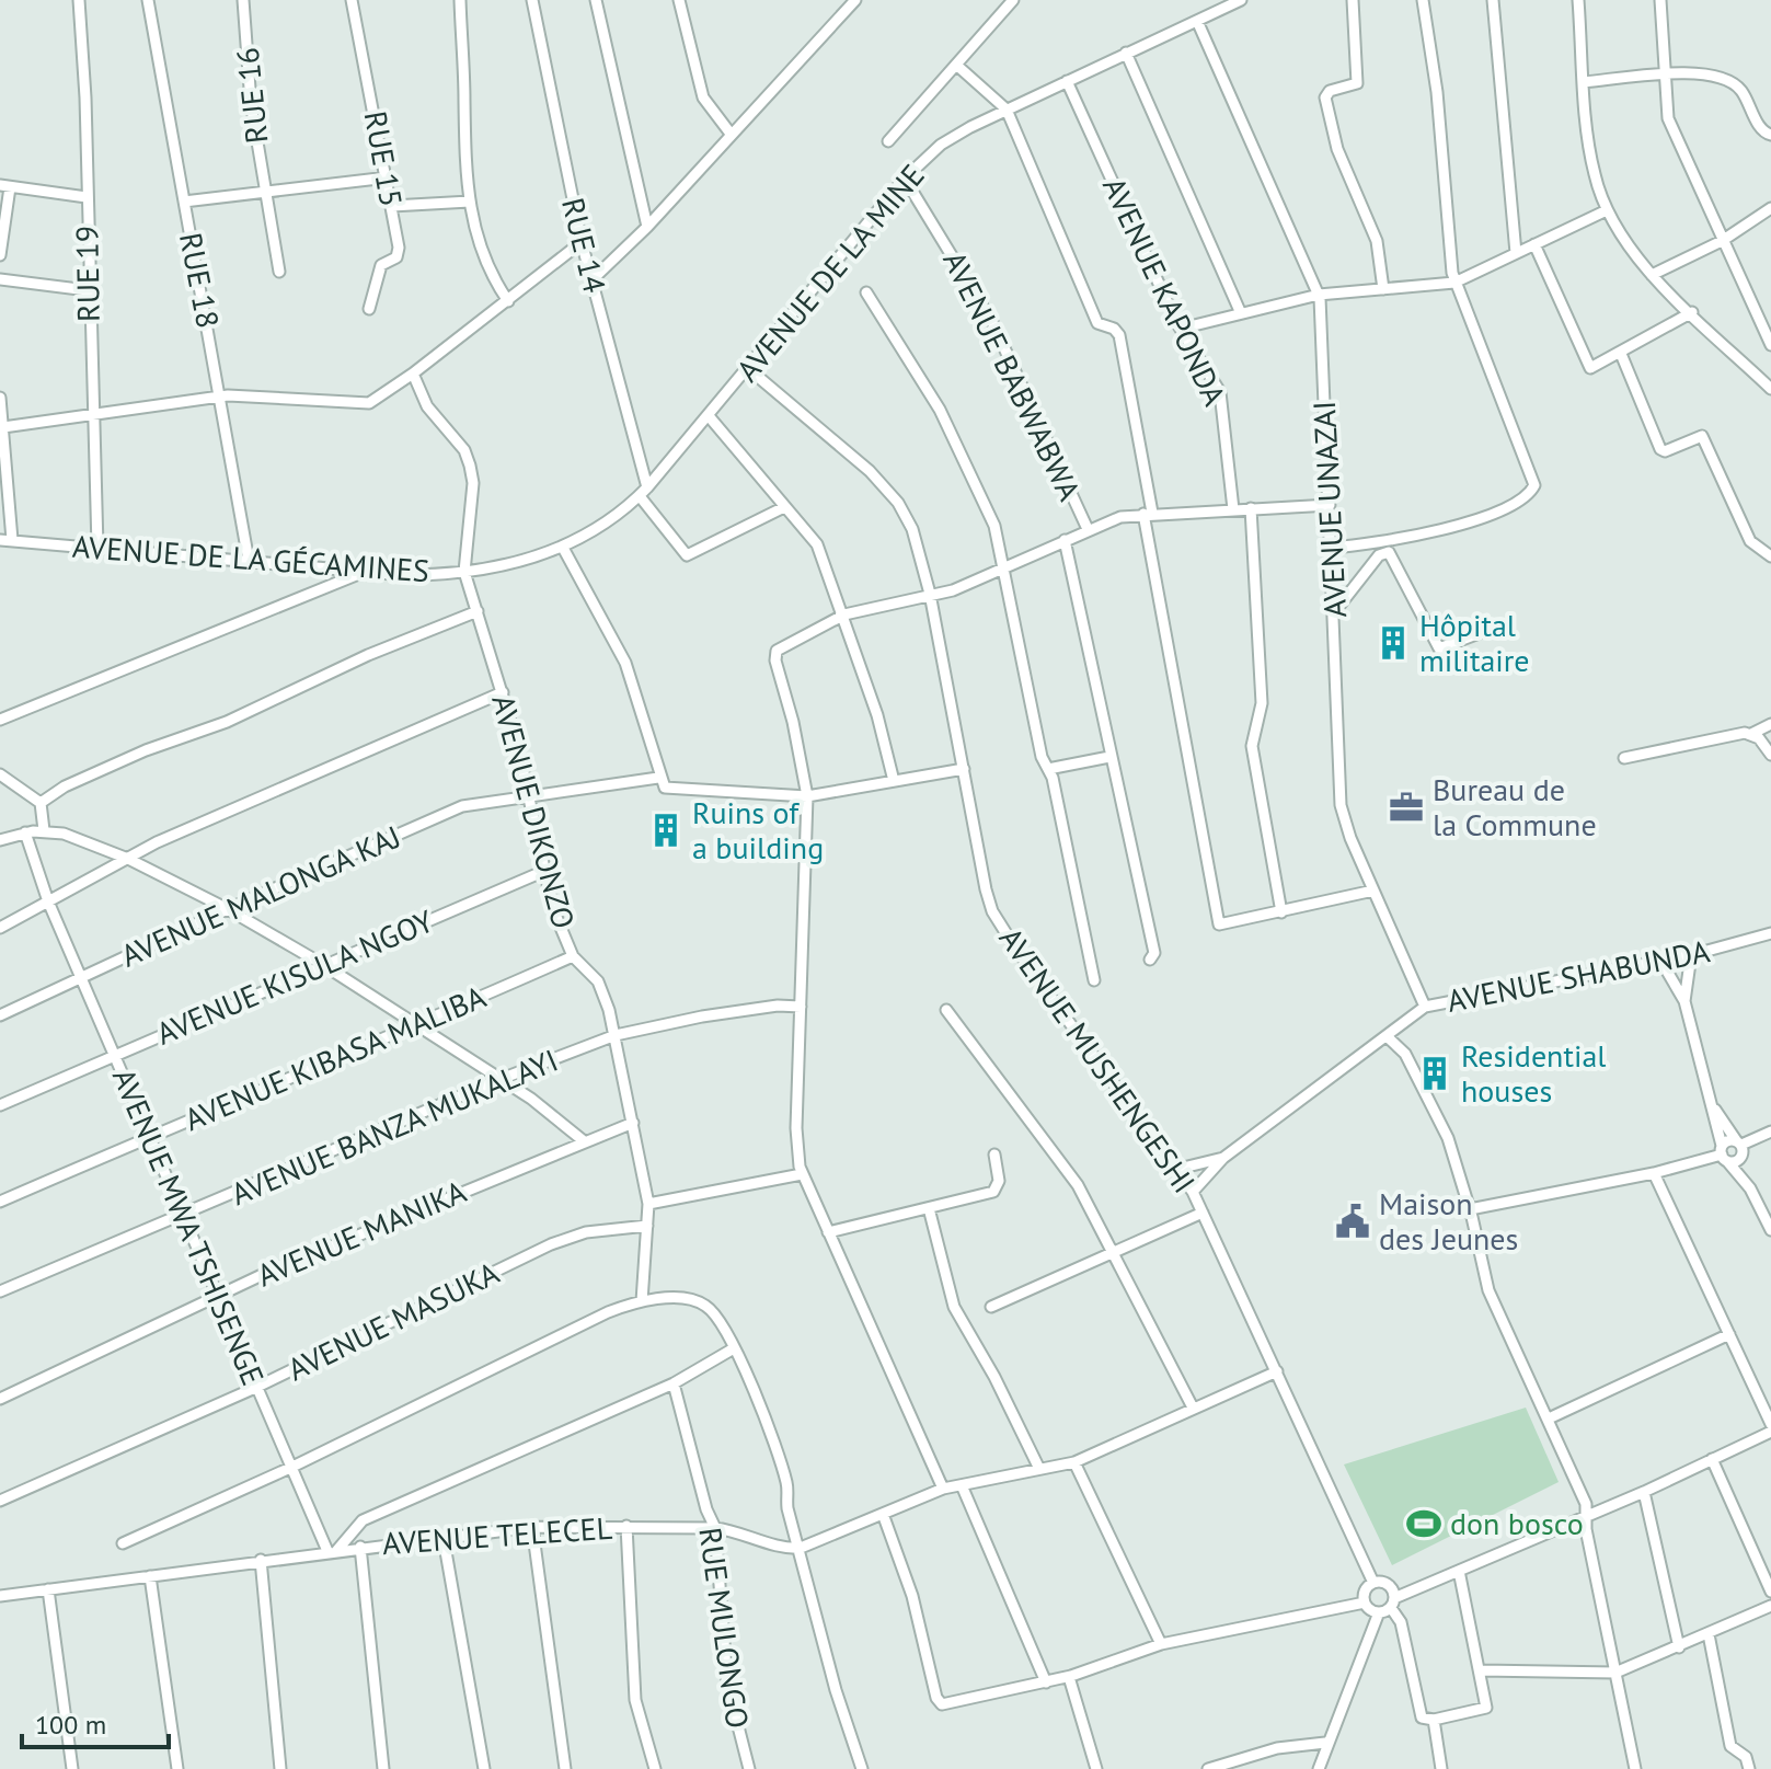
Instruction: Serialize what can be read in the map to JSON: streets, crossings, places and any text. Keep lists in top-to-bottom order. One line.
{"streets":{"street":["RUE 16","RUE 15","RUE 14","AVENUE DE LA MINE","RUE 19","RUE 18","AVENUE KAPONDA","AVENUE BABWABWA","AVENUE UNAZAI","AVENUE DE LA GÉCAMINES","AVENUE DIKONZO","AVENUE MALONGA KAJ","AVENUE SHABUNDA","AVENUE KISULA NGOY","AVENUE KIBASA MALIBA","AVENUE MUSHENGESHI","AVENUE BANZA MUKALAYI","AVENUE MWA TSHISENGE","AVENUE MANIKA","AVENUE MASUKA","AVENUE TELECEL","RUE MULONGO"]},"crossings":[["RUE 14","AVENUE DE LA MINE"],["RUE 14","AVENUE DE LA GÉCAMINES"],["AVENUE DE LA MINE","AVENUE KAPONDA"],["AVENUE DE LA MINE","AVENUE BABWABWA"],["AVENUE DE LA MINE","AVENUE UNAZAI"],["AVENUE DE LA MINE","AVENUE DE LA GÉCAMINES"],["AVENUE DE LA MINE","AVENUE MUSHENGESHI"],["RUE 19","AVENUE DE LA GÉCAMINES"],["RUE 18","AVENUE DE LA GÉCAMINES"],["AVENUE UNAZAI","AVENUE SHABUNDA"],["AVENUE DE LA GÉCAMINES","AVENUE DIKONZO"],["AVENUE DIKONZO","AVENUE MALONGA KAJ"],["AVENUE DIKONZO","AVENUE KISULA NGOY"],["AVENUE DIKONZO","AVENUE KIBASA MALIBA"],["AVENUE DIKONZO","AVENUE BANZA MUKALAYI"],["AVENUE DIKONZO","AVENUE MANIKA"],["AVENUE DIKONZO","AVENUE MASUKA"],["AVENUE MALONGA KAJ","AVENUE MWA TSHISENGE"],["AVENUE KISULA NGOY","AVENUE MWA TSHISENGE"],["AVENUE KIBASA MALIBA","AVENUE MWA TSHISENGE"],["AVENUE BANZA MUKALAYI","AVENUE MWA TSHISENGE"],["AVENUE MWA TSHISENGE","AVENUE MANIKA"],["AVENUE MWA TSHISENGE","AVENUE MASUKA"],["AVENUE MWA TSHISENGE","AVENUE TELECEL"],["AVENUE TELECEL","RUE MULONGO"]],"places":{"building":["Hôpital militaire","Ruins of a building","Residential houses"],"office":["Bureau de la Commune"],"public building":["Maison des Jeunes"],"sports":["don bosco"]},"scale_bar":"100 m"}
